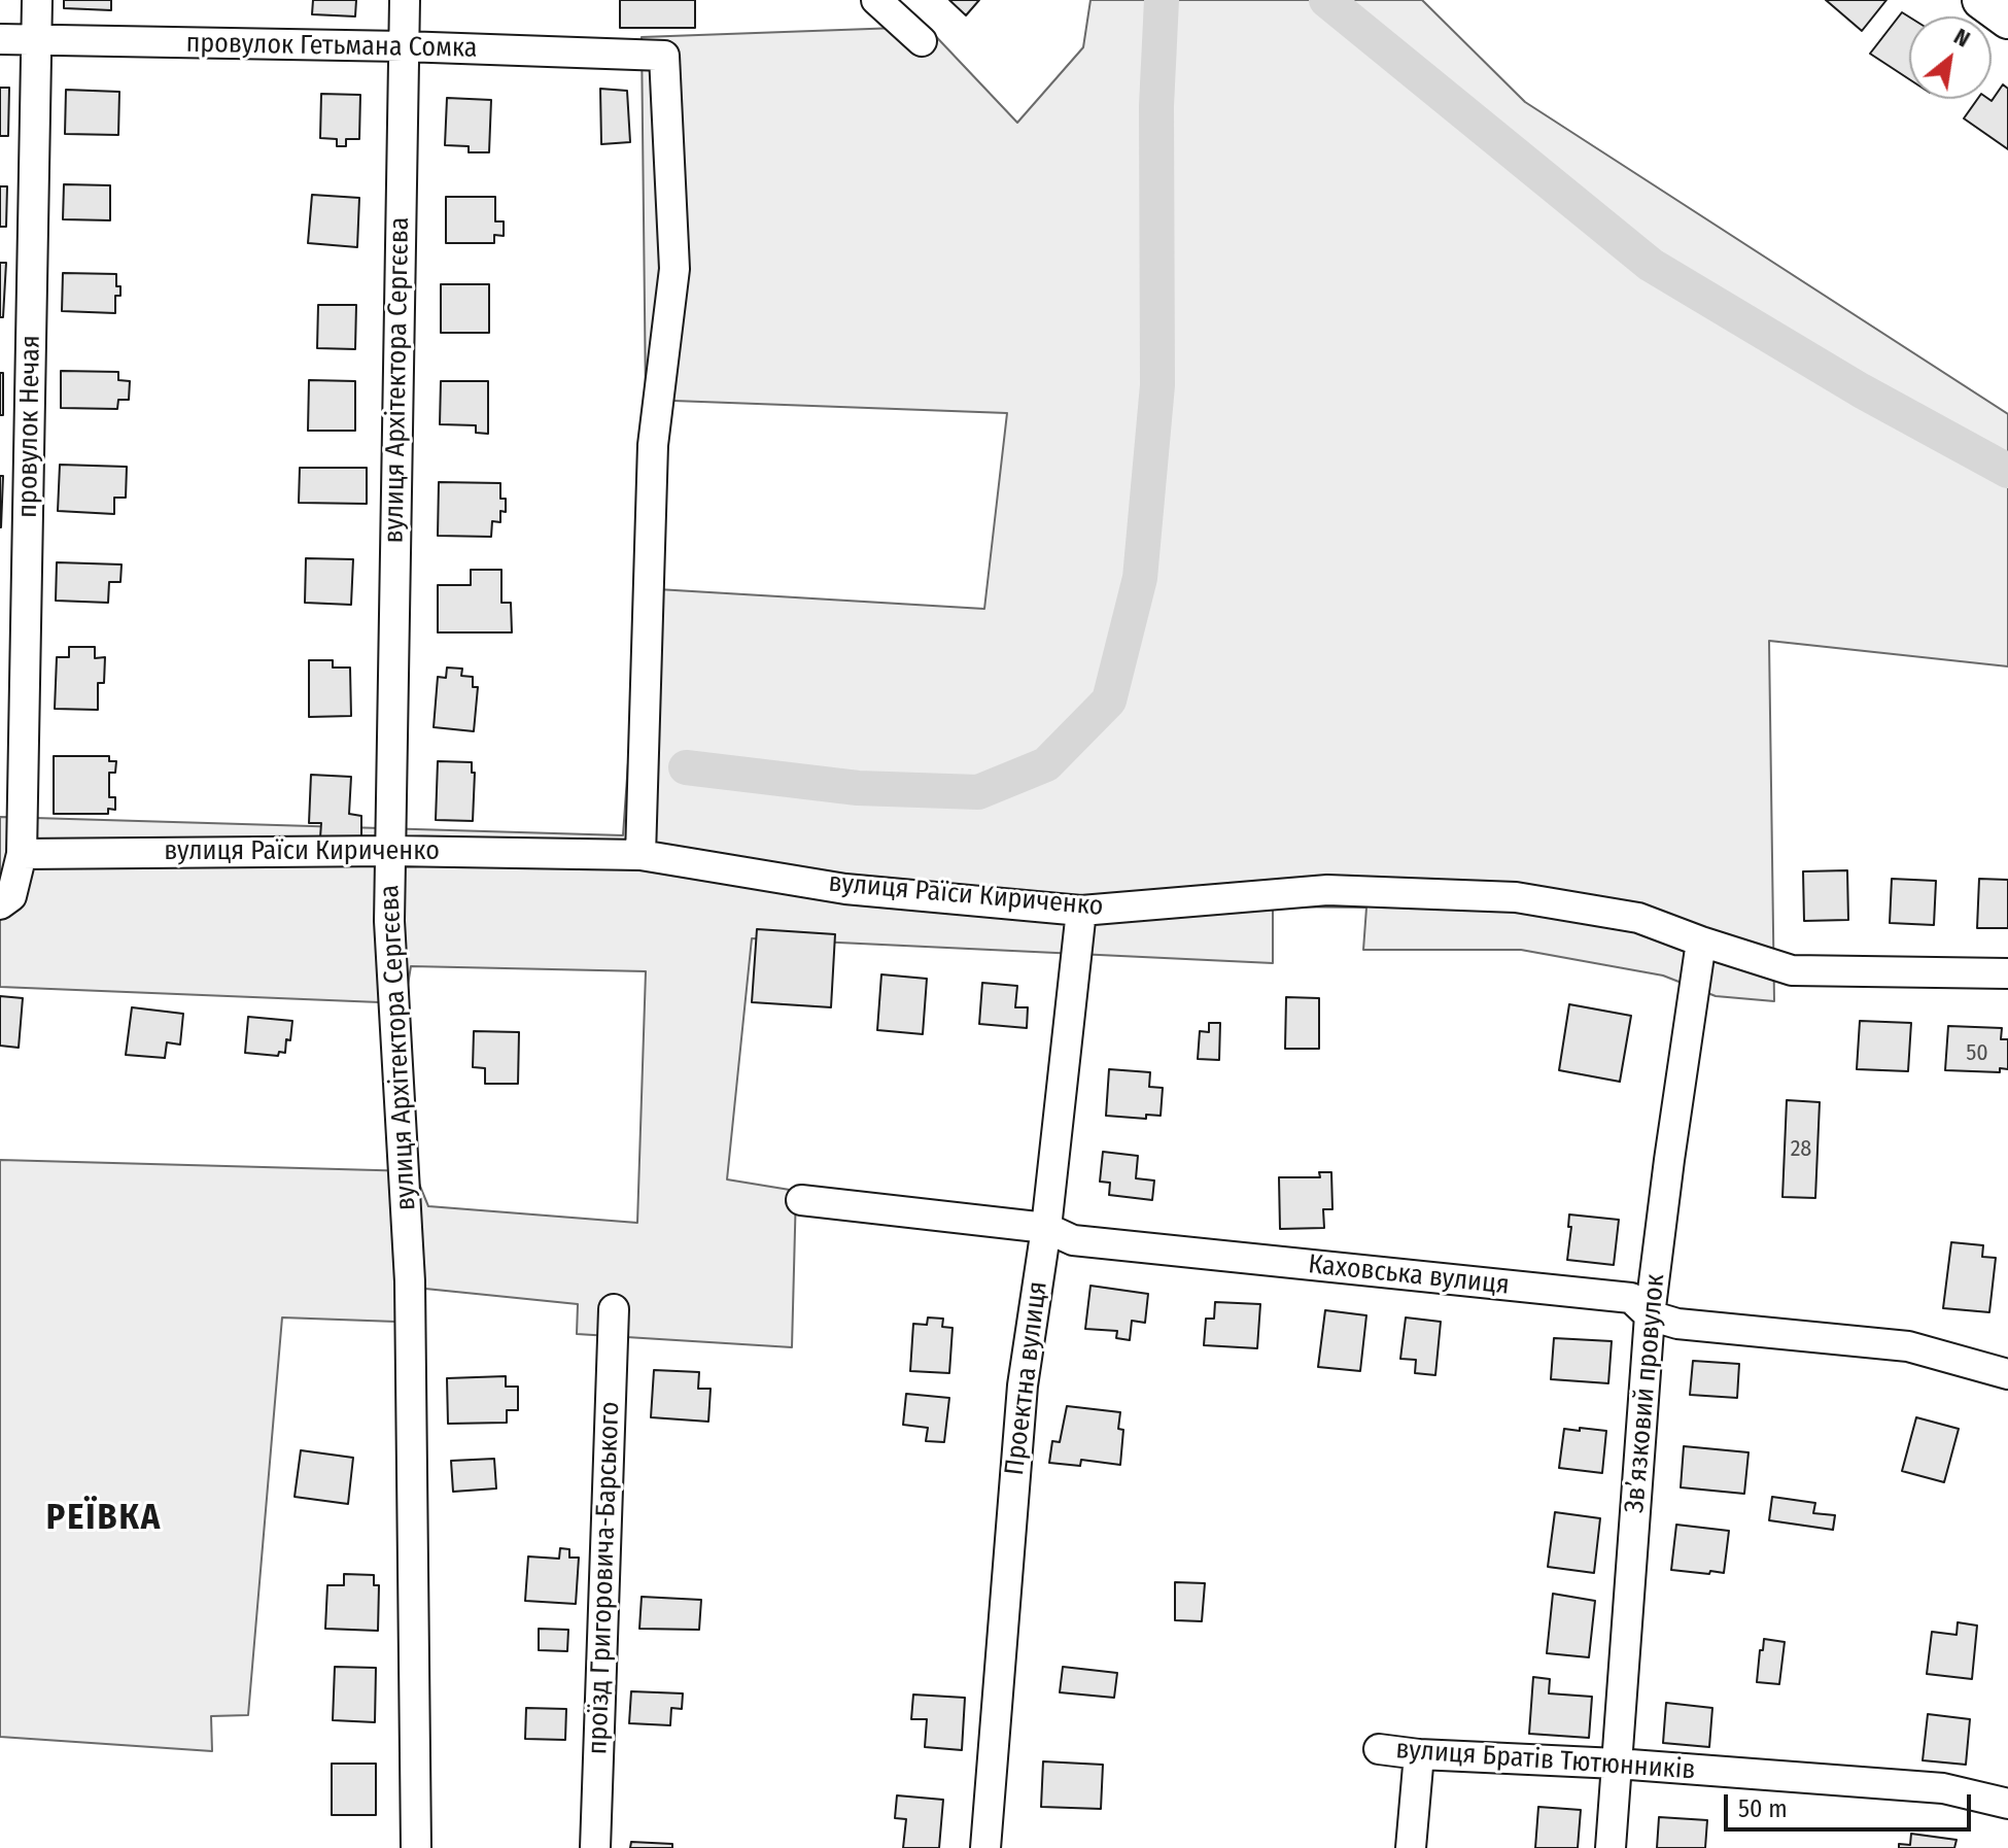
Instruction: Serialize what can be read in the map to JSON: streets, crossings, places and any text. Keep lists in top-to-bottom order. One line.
{"streets":{"street":["провулок Гетьмана Сомка","вулиця Архітектора Сергєєва","провулок Нечая","вулиця Раїси Кириченко","Каховська вулиця","Проектна вулиця","Звʼязковий провулок","проїзд Григоровича-Барського","вулиця Братів Тютюнників"]},"crossings":[["провулок Гетьмана Сомка","вулиця Архітектора Сергєєва"],["провулок Гетьмана Сомка","провулок Нечая"],["провулок Гетьмана Сомка","вулиця Раїси Кириченко"],["вулиця Архітектора Сергєєва","вулиця Раїси Кириченко"],["провулок Нечая","вулиця Раїси Кириченко"],["вулиця Раїси Кириченко","Проектна вулиця"],["вулиця Раїси Кириченко","Звʼязковий провулок"],["Каховська вулиця","Проектна вулиця"],["Каховська вулиця","Звʼязковий провулок"],["Звʼязковий провулок","вулиця Братів Тютюнників"]],"districts":["РЕЇВКА"],"house_numbers":["50","28"],"scale_bar":"50 m","north":"top right"}
